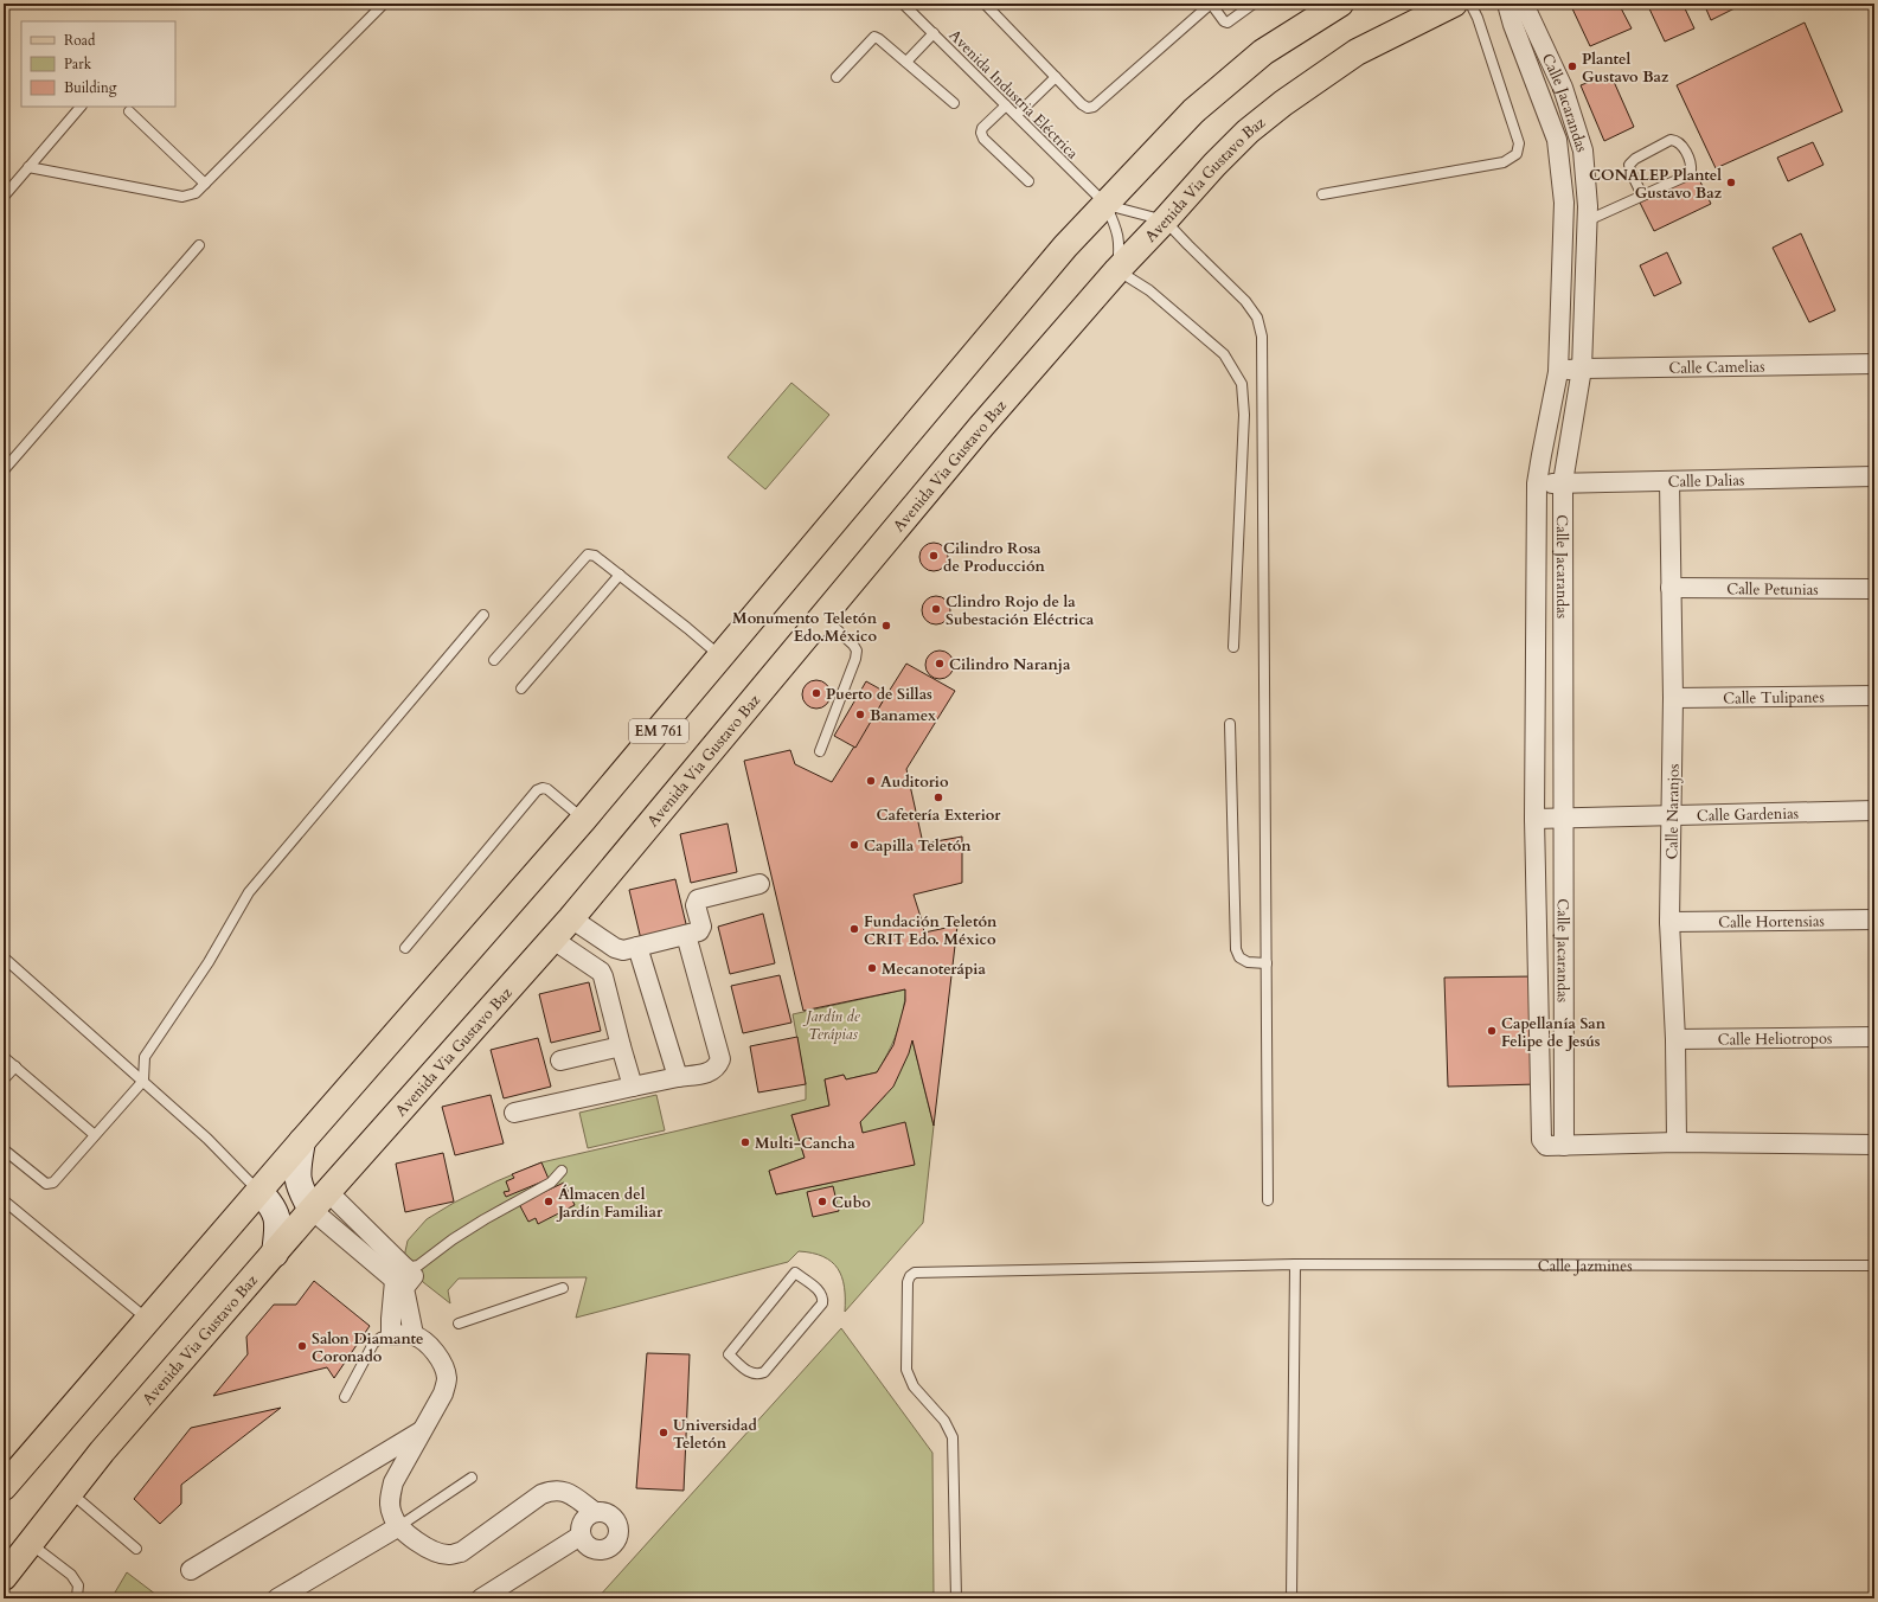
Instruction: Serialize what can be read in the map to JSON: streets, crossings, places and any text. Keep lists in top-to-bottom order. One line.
{"streets":{"main road":["Avenida Via Gustavo Baz","EM 761"],"street":["Calle Jacarandas","Calle Camelias","Calle Dalias","Calle Petunias","Calle Tulipanes","Calle Naranjos","Calle Gardenias","Calle Hortensias","Calle Heliotropos"],"lane":["Avenida Industria Eléctrica","Calle Jazmines"]},"crossings":[["Avenida Industria Eléctrica","Avenida Via Gustavo Baz"],["Avenida Industria Eléctrica","EM 761"],["Calle Jacarandas","Calle Camelias"],["Calle Jacarandas","Calle Dalias"],["Calle Jacarandas","Calle Gardenias"],["Calle Dalias","Calle Naranjos"],["Calle Petunias","Calle Naranjos"],["Calle Tulipanes","Calle Naranjos"],["Calle Naranjos","Calle Gardenias"],["Calle Naranjos","Calle Hortensias"],["Calle Naranjos","Calle Heliotropos"]],"parks":["Jardín de Terápias"],"places":["Plantel Gustavo Baz","CONALEP Plantel Gustavo Baz","Cilindro Rosa de Producción","Clindro Rojo de la Subestación Eléctrica","Monumento Teletón Edo.México","Cilindro Naranja","Puerto de Sillas","Banamex","Auditorio","Cafetería Exterior","Capilla Teletón","Fundación Teletón CRIT Edo. México","Mecanoterápia","Capellanía San Felipe de Jesús","Multi-Cancha","Álmacen del Jardín Familiar","Cubo","Salon Diamante Coronado","Universidad Teletón"],"legend":["Road","Park","Building"]}
